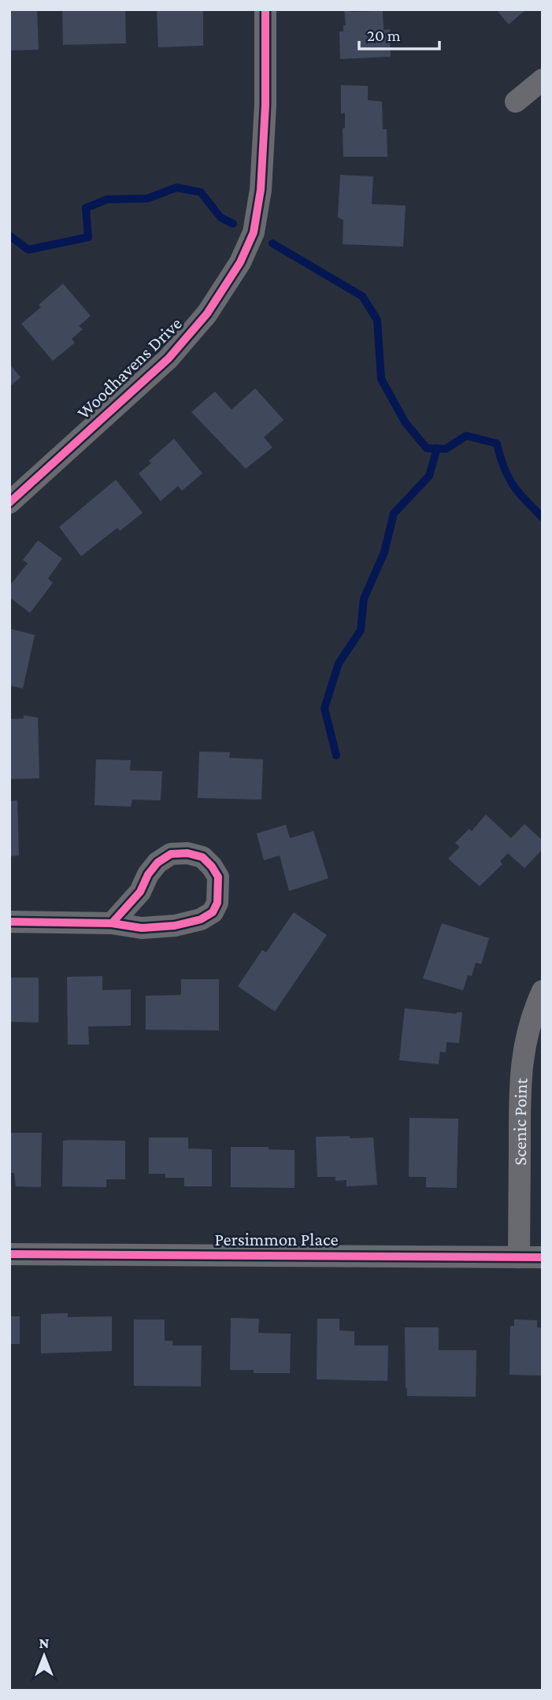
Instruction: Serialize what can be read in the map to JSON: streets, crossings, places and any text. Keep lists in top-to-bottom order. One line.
{"streets":{"street":["Woodhavens Drive","Scenic Point","Persimmon Place"]},"crossings":[["Scenic Point","Persimmon Place"]],"scale_bar":"20 m","north":"top"}
